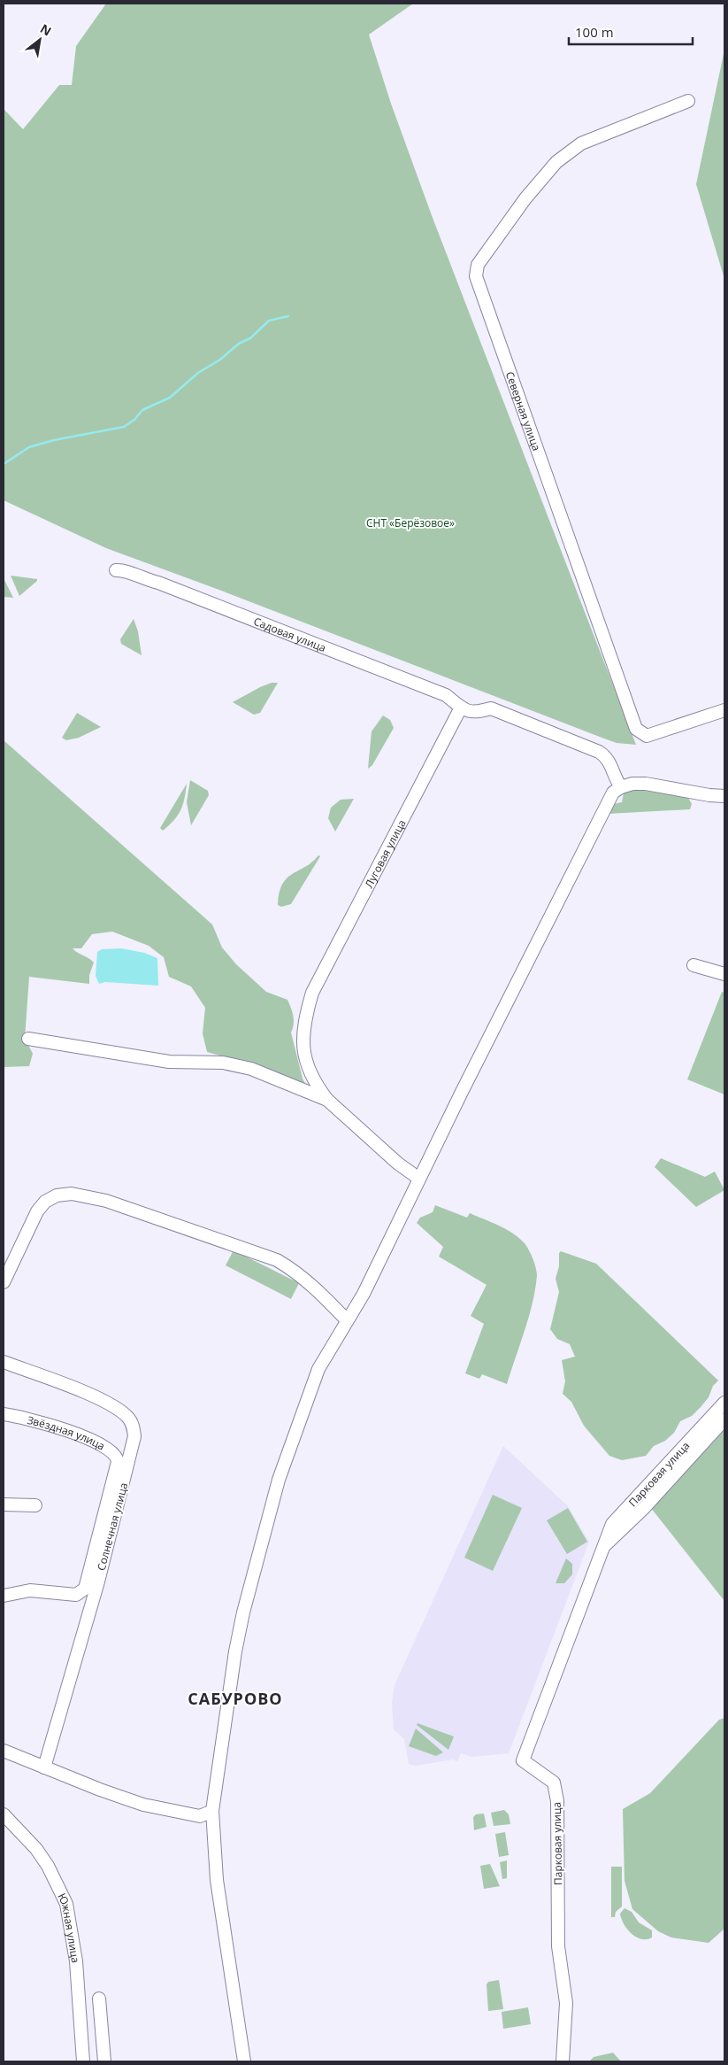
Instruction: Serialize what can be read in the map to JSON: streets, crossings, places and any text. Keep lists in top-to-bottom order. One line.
{"streets":{"street":["Северная улица","Садовая улица","Луговая улица","Звёздная улица","Парковая улица","Солнечная улица","Южная улица"]},"crossings":[["Садовая улица","Луговая улица"]],"districts":["САБУРОВО"],"parks":["СНТ «Берёзовое»"],"scale_bar":"100 m","north":"top right"}
